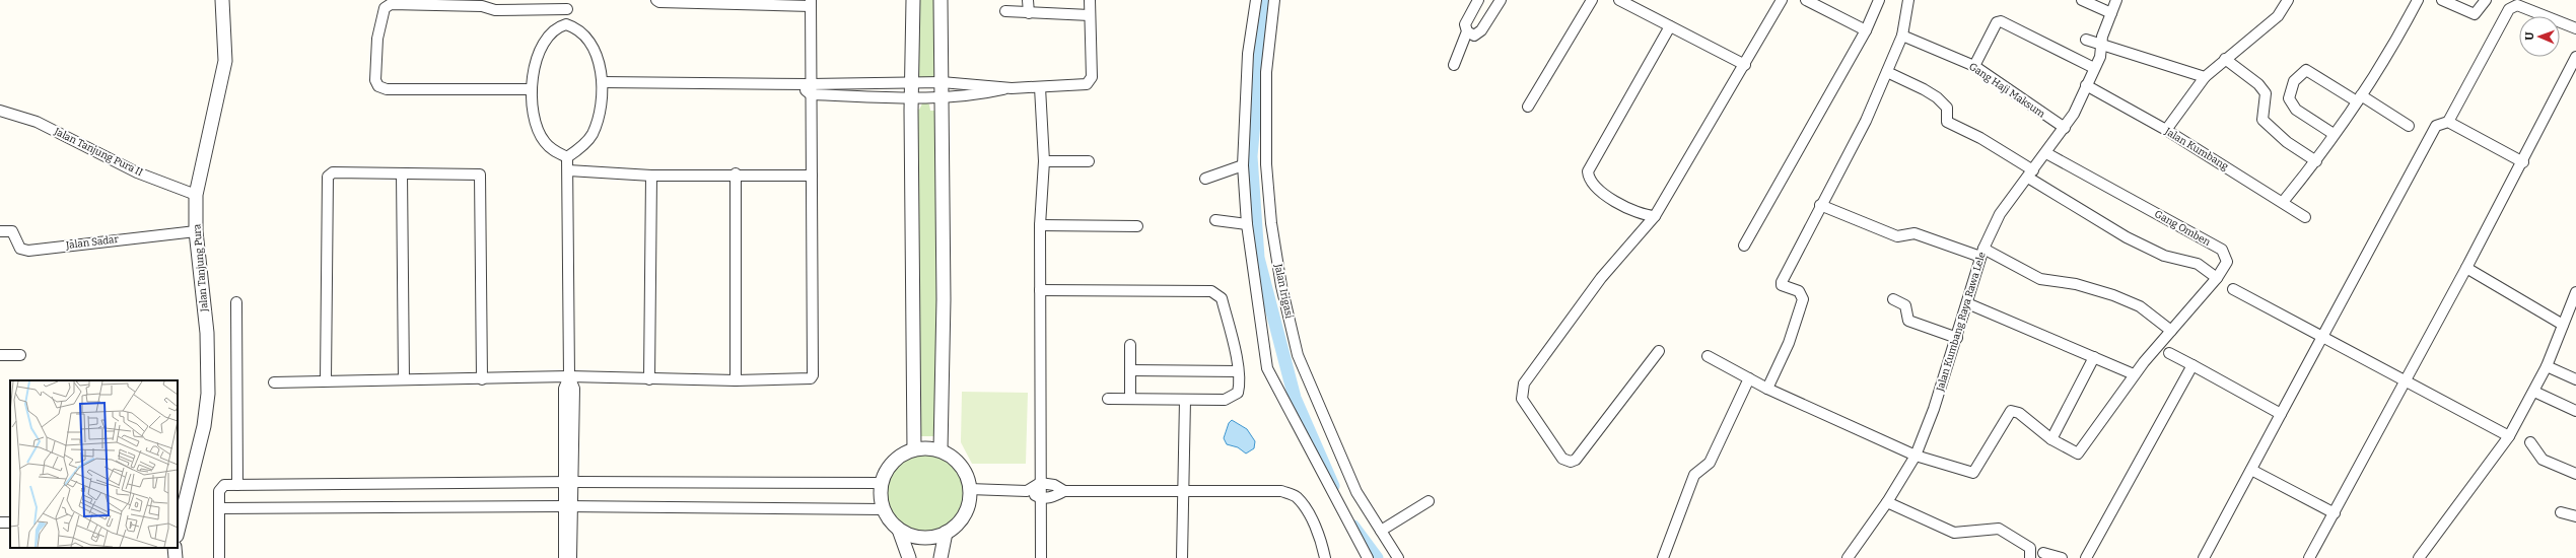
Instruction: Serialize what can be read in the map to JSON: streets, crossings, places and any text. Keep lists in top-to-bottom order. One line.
{"streets":{"street":["Gang Haji Maksum","Jalan Kumbang","Jalan Tanjung Pura II","Gang Omben","Jalan Sadar","Jalan Tanjung Pura","Jalan Irigasi","Jalan Kumbang Raya Rawa Lele"]},"crossings":[["Gang Haji Maksum","Jalan Kumbang Raya Rawa Lele"],["Jalan Kumbang","Jalan Kumbang Raya Rawa Lele"],["Jalan Tanjung Pura II","Jalan Tanjung Pura"],["Gang Omben","Jalan Kumbang Raya Rawa Lele"],["Jalan Sadar","Jalan Tanjung Pura"]],"north":"left"}
